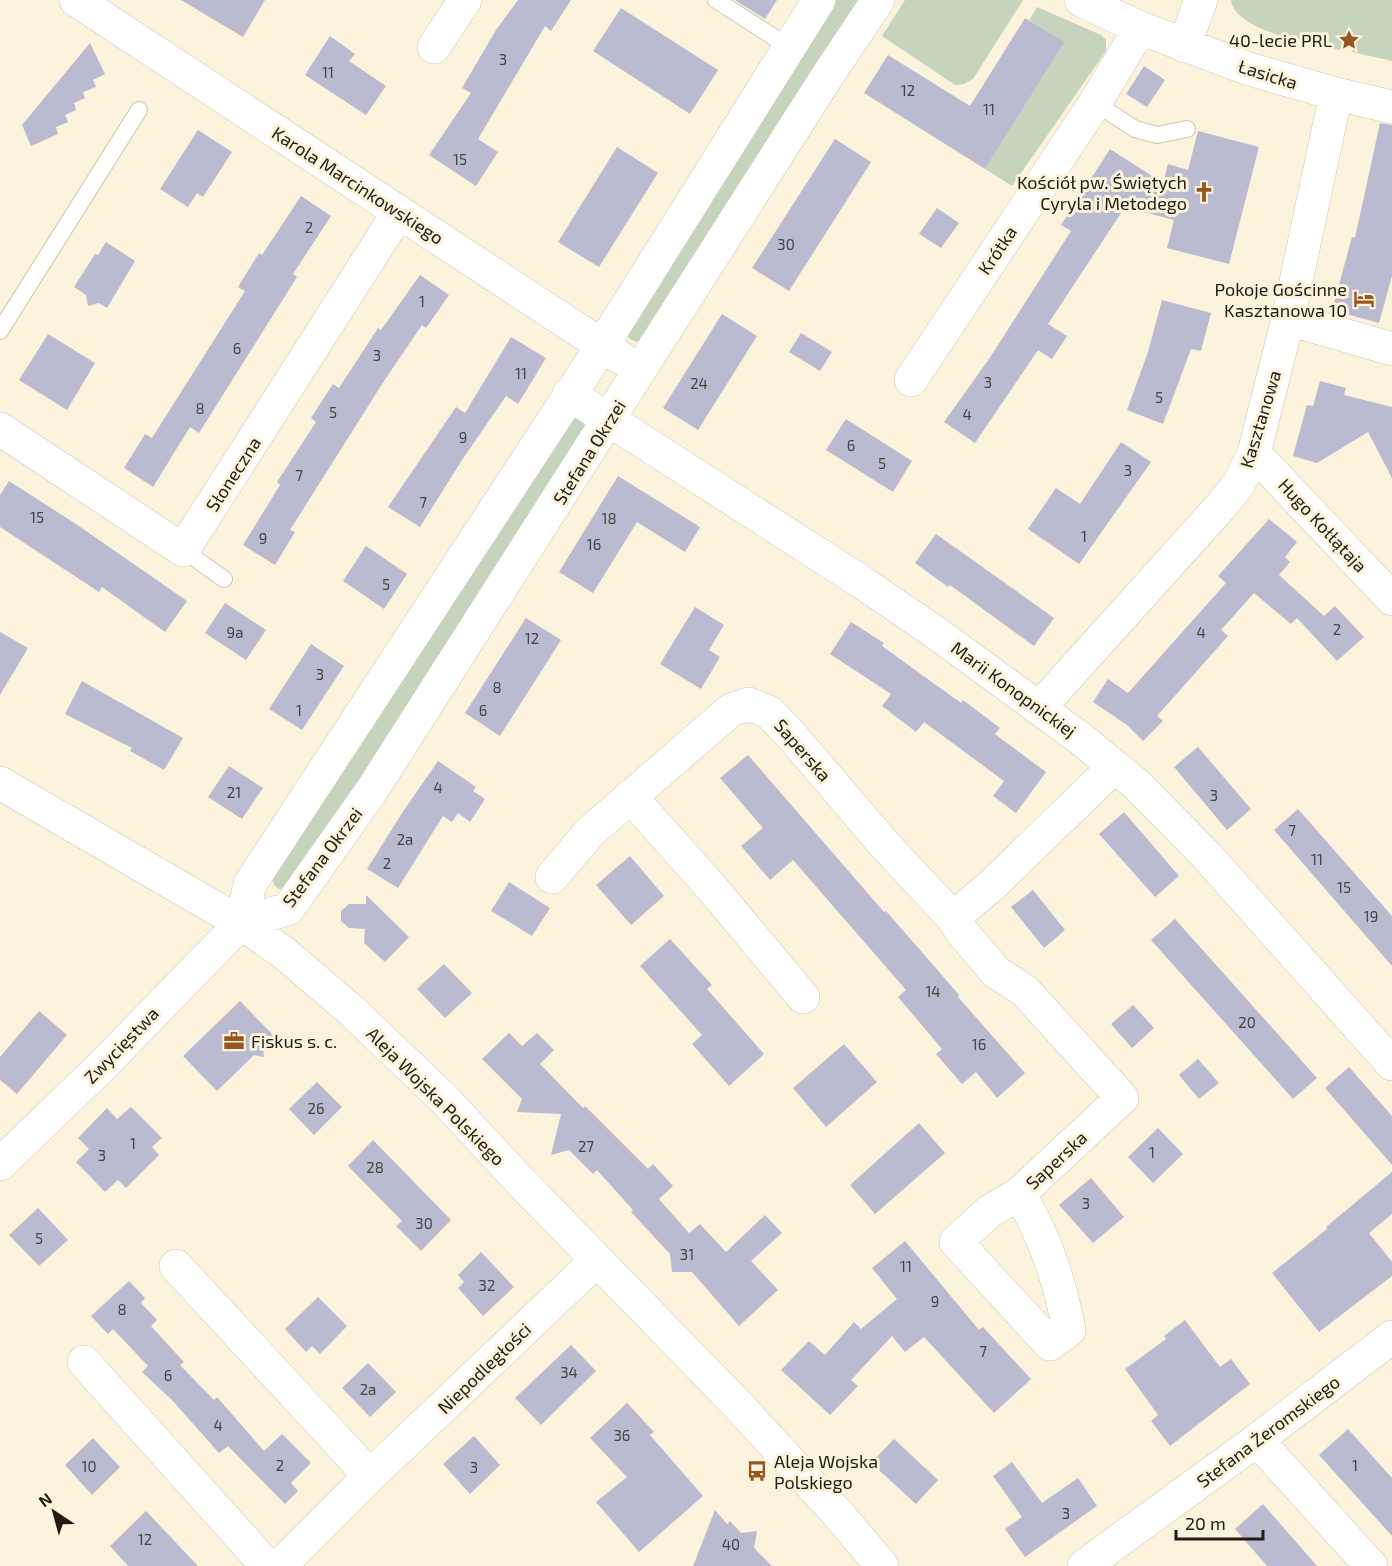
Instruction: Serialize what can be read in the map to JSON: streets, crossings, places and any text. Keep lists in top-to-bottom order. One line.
{"streets":{"street":["Łasicka","Karola Marcinkowskiego","Krótka","Kasztanowa","Stefana Okrzei","Słoneczna","Hugo Kołłątaja","Marii Konopnickiej","Saperska","Zwycięstwa","Aleja Wojska Polskiego","Niepodległości","Stefana Żeromskiego"]},"crossings":[["Łasicka","Krótka"],["Łasicka","Kasztanowa"],["Karola Marcinkowskiego","Stefana Okrzei"],["Karola Marcinkowskiego","Słoneczna"],["Kasztanowa","Hugo Kołłątaja"],["Kasztanowa","Marii Konopnickiej"],["Stefana Okrzei","Marii Konopnickiej"],["Stefana Okrzei","Zwycięstwa"],["Stefana Okrzei","Aleja Wojska Polskiego"],["Zwycięstwa","Aleja Wojska Polskiego"],["Aleja Wojska Polskiego","Niepodległości"]],"places":{"place":["40-lecie PRL"],"church":["Kościół pw. Świętych Cyryla i Metodego"],"hotel":["Pokoje Gościnne Kasztanowa 10"],"office":["Fiskus s. c."],"bus stop":["Aleja Wojska Polskiego"]},"house_numbers":["3","11","12","11","15","2","30","1","6","3","11","3","24","5","8","5","4","9","6","5","3","7","7","15","18","1","9","16","5","2","9a","4","12","3","8","1","6","4","21","3","7","2a","11","2","15","19","14","20","16","26","1","27","1","3","28","3","30","5","31","11","32","9","8","7","34","6","2a","4","36","2","1","10","3","3","12","40"],"scale_bar":"20 m","north":"top left"}
